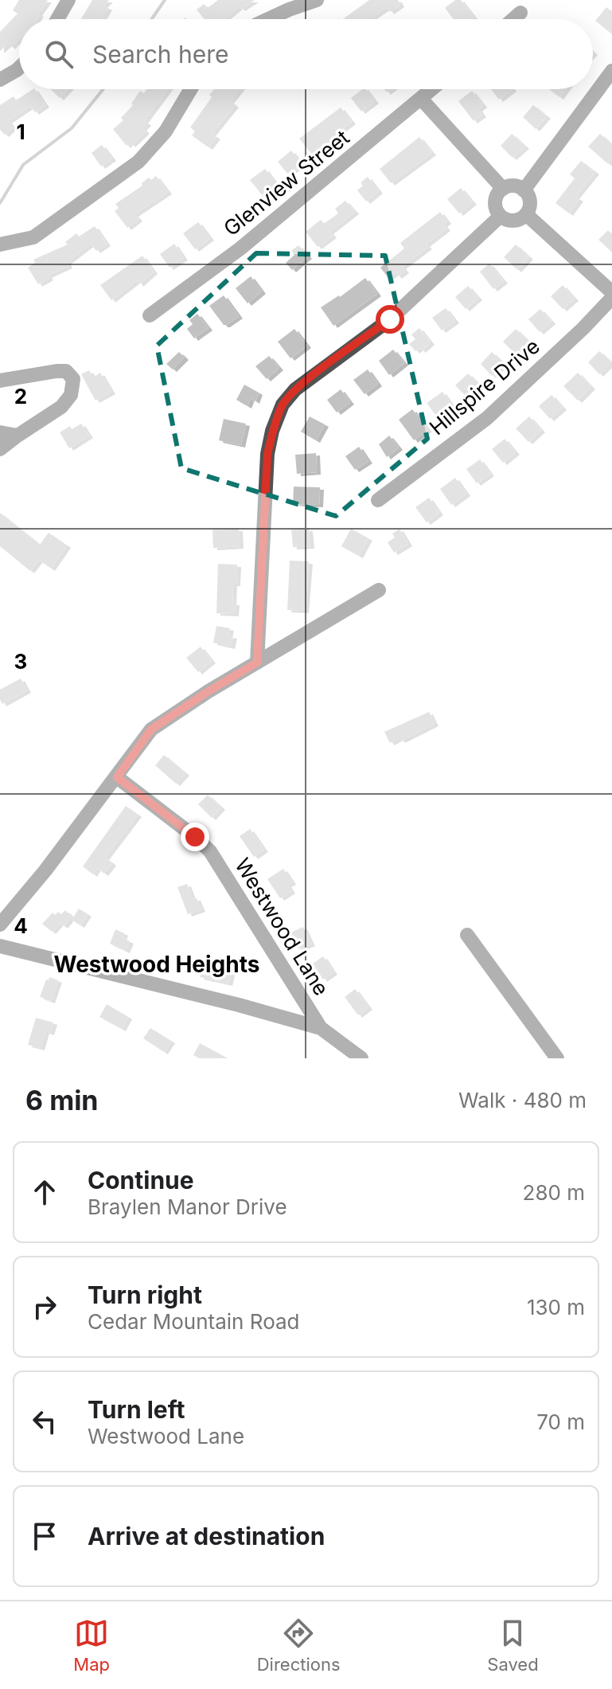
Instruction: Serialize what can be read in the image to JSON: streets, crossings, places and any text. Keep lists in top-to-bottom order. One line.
{"streets":{"street":["Glenview Street","Hillspire Drive","Westwood Lane"]},"districts":["Westwood Heights"],"page":{"search":"Search here","heading":["6 min","Walk · 480 m"],"list":[["Continue","Braylen Manor Drive","280 m"],["Turn right","Cedar Mountain Road","130 m"],["Turn left","Westwood Lane","70 m"],"Arrive at destination"],"nav":["Map","Directions","Saved"]},"grid":{"rows":["1","2","3","4"]}}
